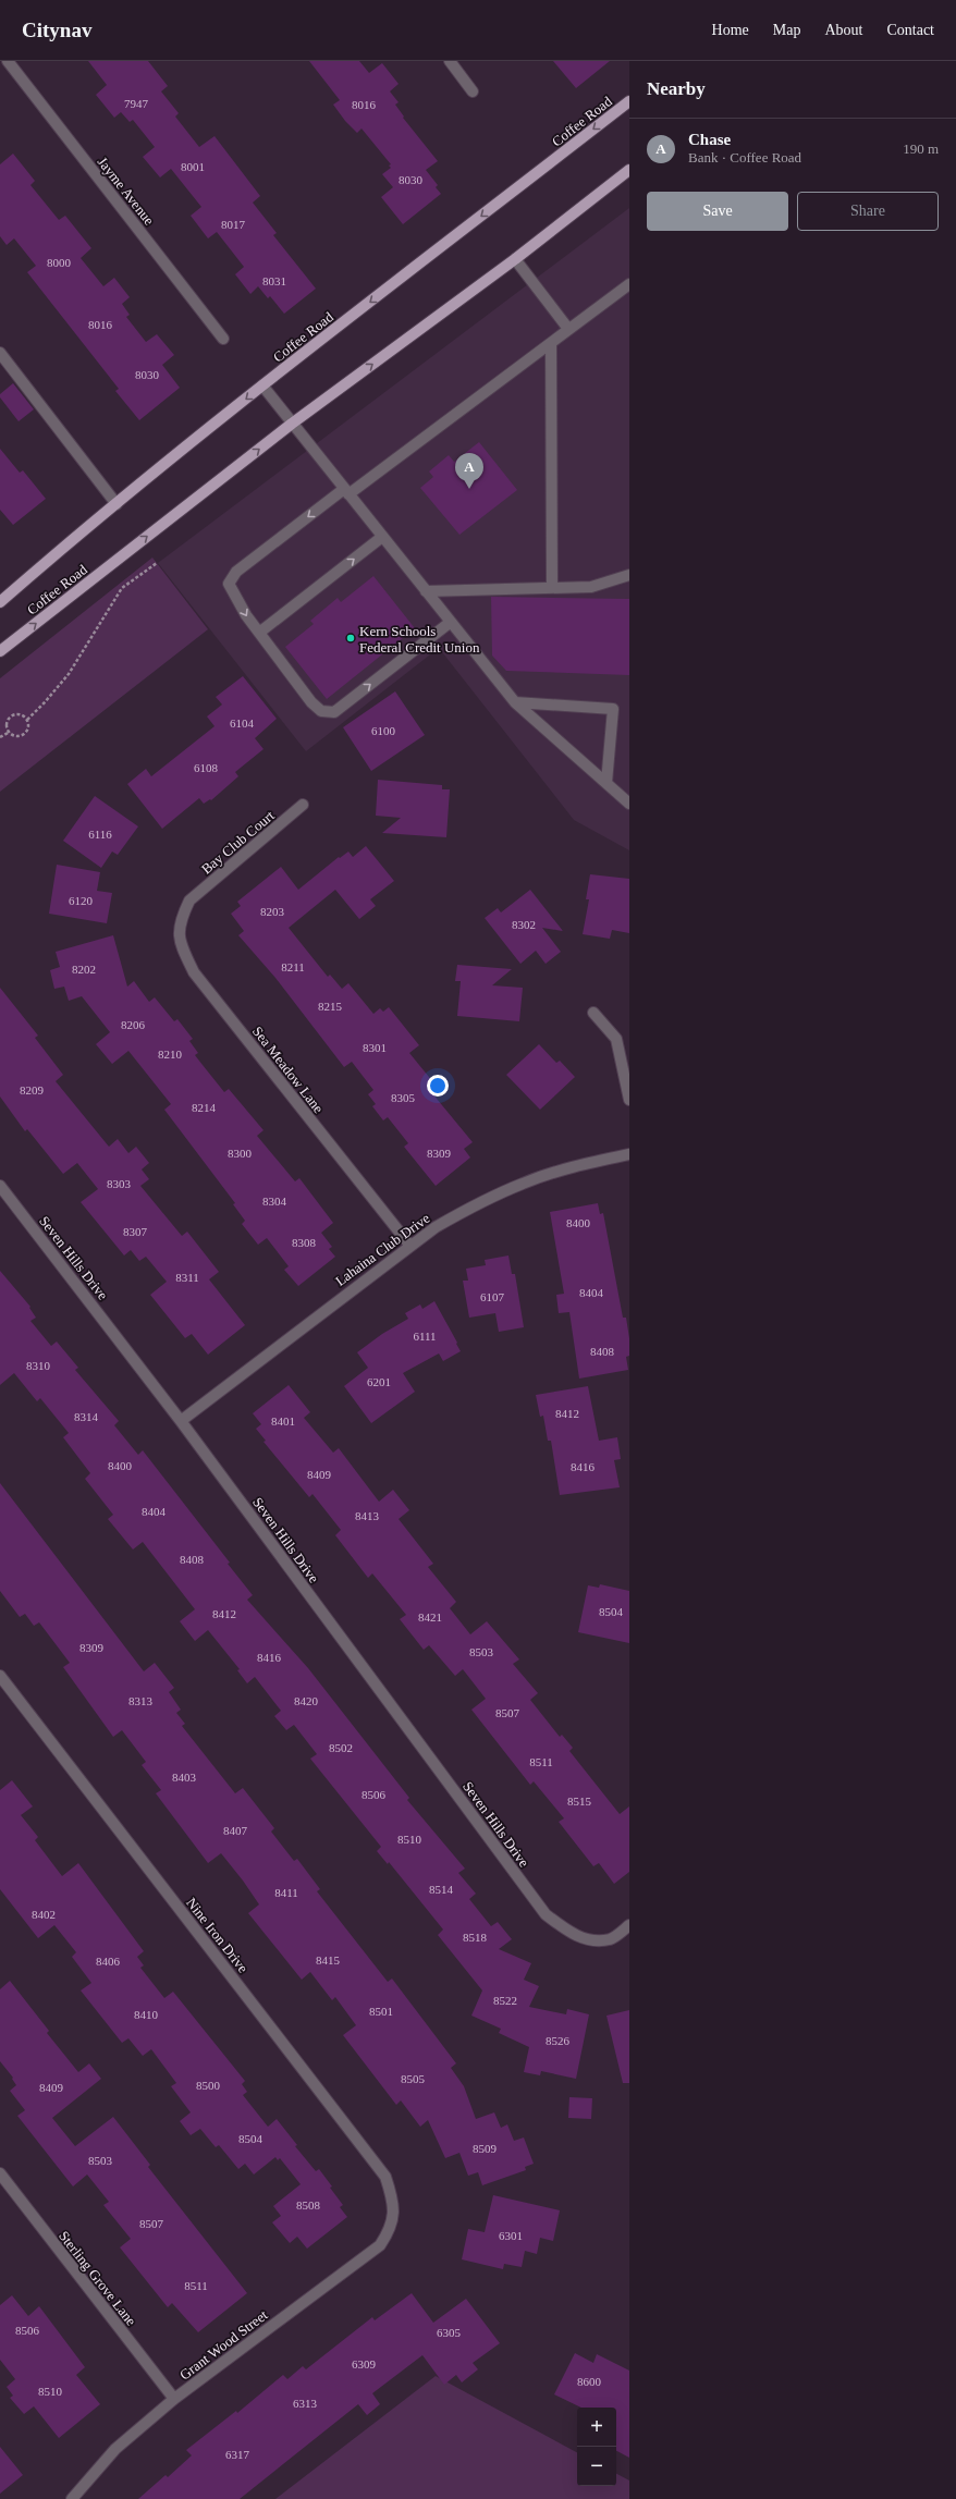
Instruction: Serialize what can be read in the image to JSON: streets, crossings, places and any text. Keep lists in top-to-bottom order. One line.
{"streets":{"main road":["Coffee Road"],"street":["Jayme Avenue","Bay Club Court","Sea Meadow Lane","Lahaina Club Drive","Seven Hills Drive","Nine Iron Drive","Sterling Grove Lane","Grant Wood Street"]},"crossings":[["Bay Club Court","Sea Meadow Lane"],["Sea Meadow Lane","Lahaina Club Drive"],["Lahaina Club Drive","Seven Hills Drive"],["Nine Iron Drive","Grant Wood Street"],["Sterling Grove Lane","Grant Wood Street"]],"places":["Kern Schools Federal Credit Union"],"house_numbers":["7947","8016","8001","8030","8017","8000","8031","8016","8030","6104","6100","6108","6116","6120","8203","8302","8211","8202","8215","8206","8301","8210","8209","8305","8214","8300","8309","8303","8304","8400","8307","8308","8311","8404","6107","6111","8408","8310","6201","8412","8314","8401","8400","8416","8409","8404","8413","8408","8504","8412","8421","8309","8503","8416","8313","8420","8507","8502","8511","8403","8506","8515","8407","8510","8514","8411","8402","8518","8415","8406","8522","8501","8410","8526","8505","8500","8409","8504","8509","8503","8508","8507","6301","8511","8506","6305","6309","8600","8510","6313","6317"],"page":{"header":"Citynav","nav":["Home","Map","About","Contact"],"heading":"Nearby","list":[{"mark":"A","name":"Chase","note":"Bank · Coffee Road","value":"190 m"}],"buttons":["Save","Share"],"pins":"A","map_buttons":["+","−"]}}
